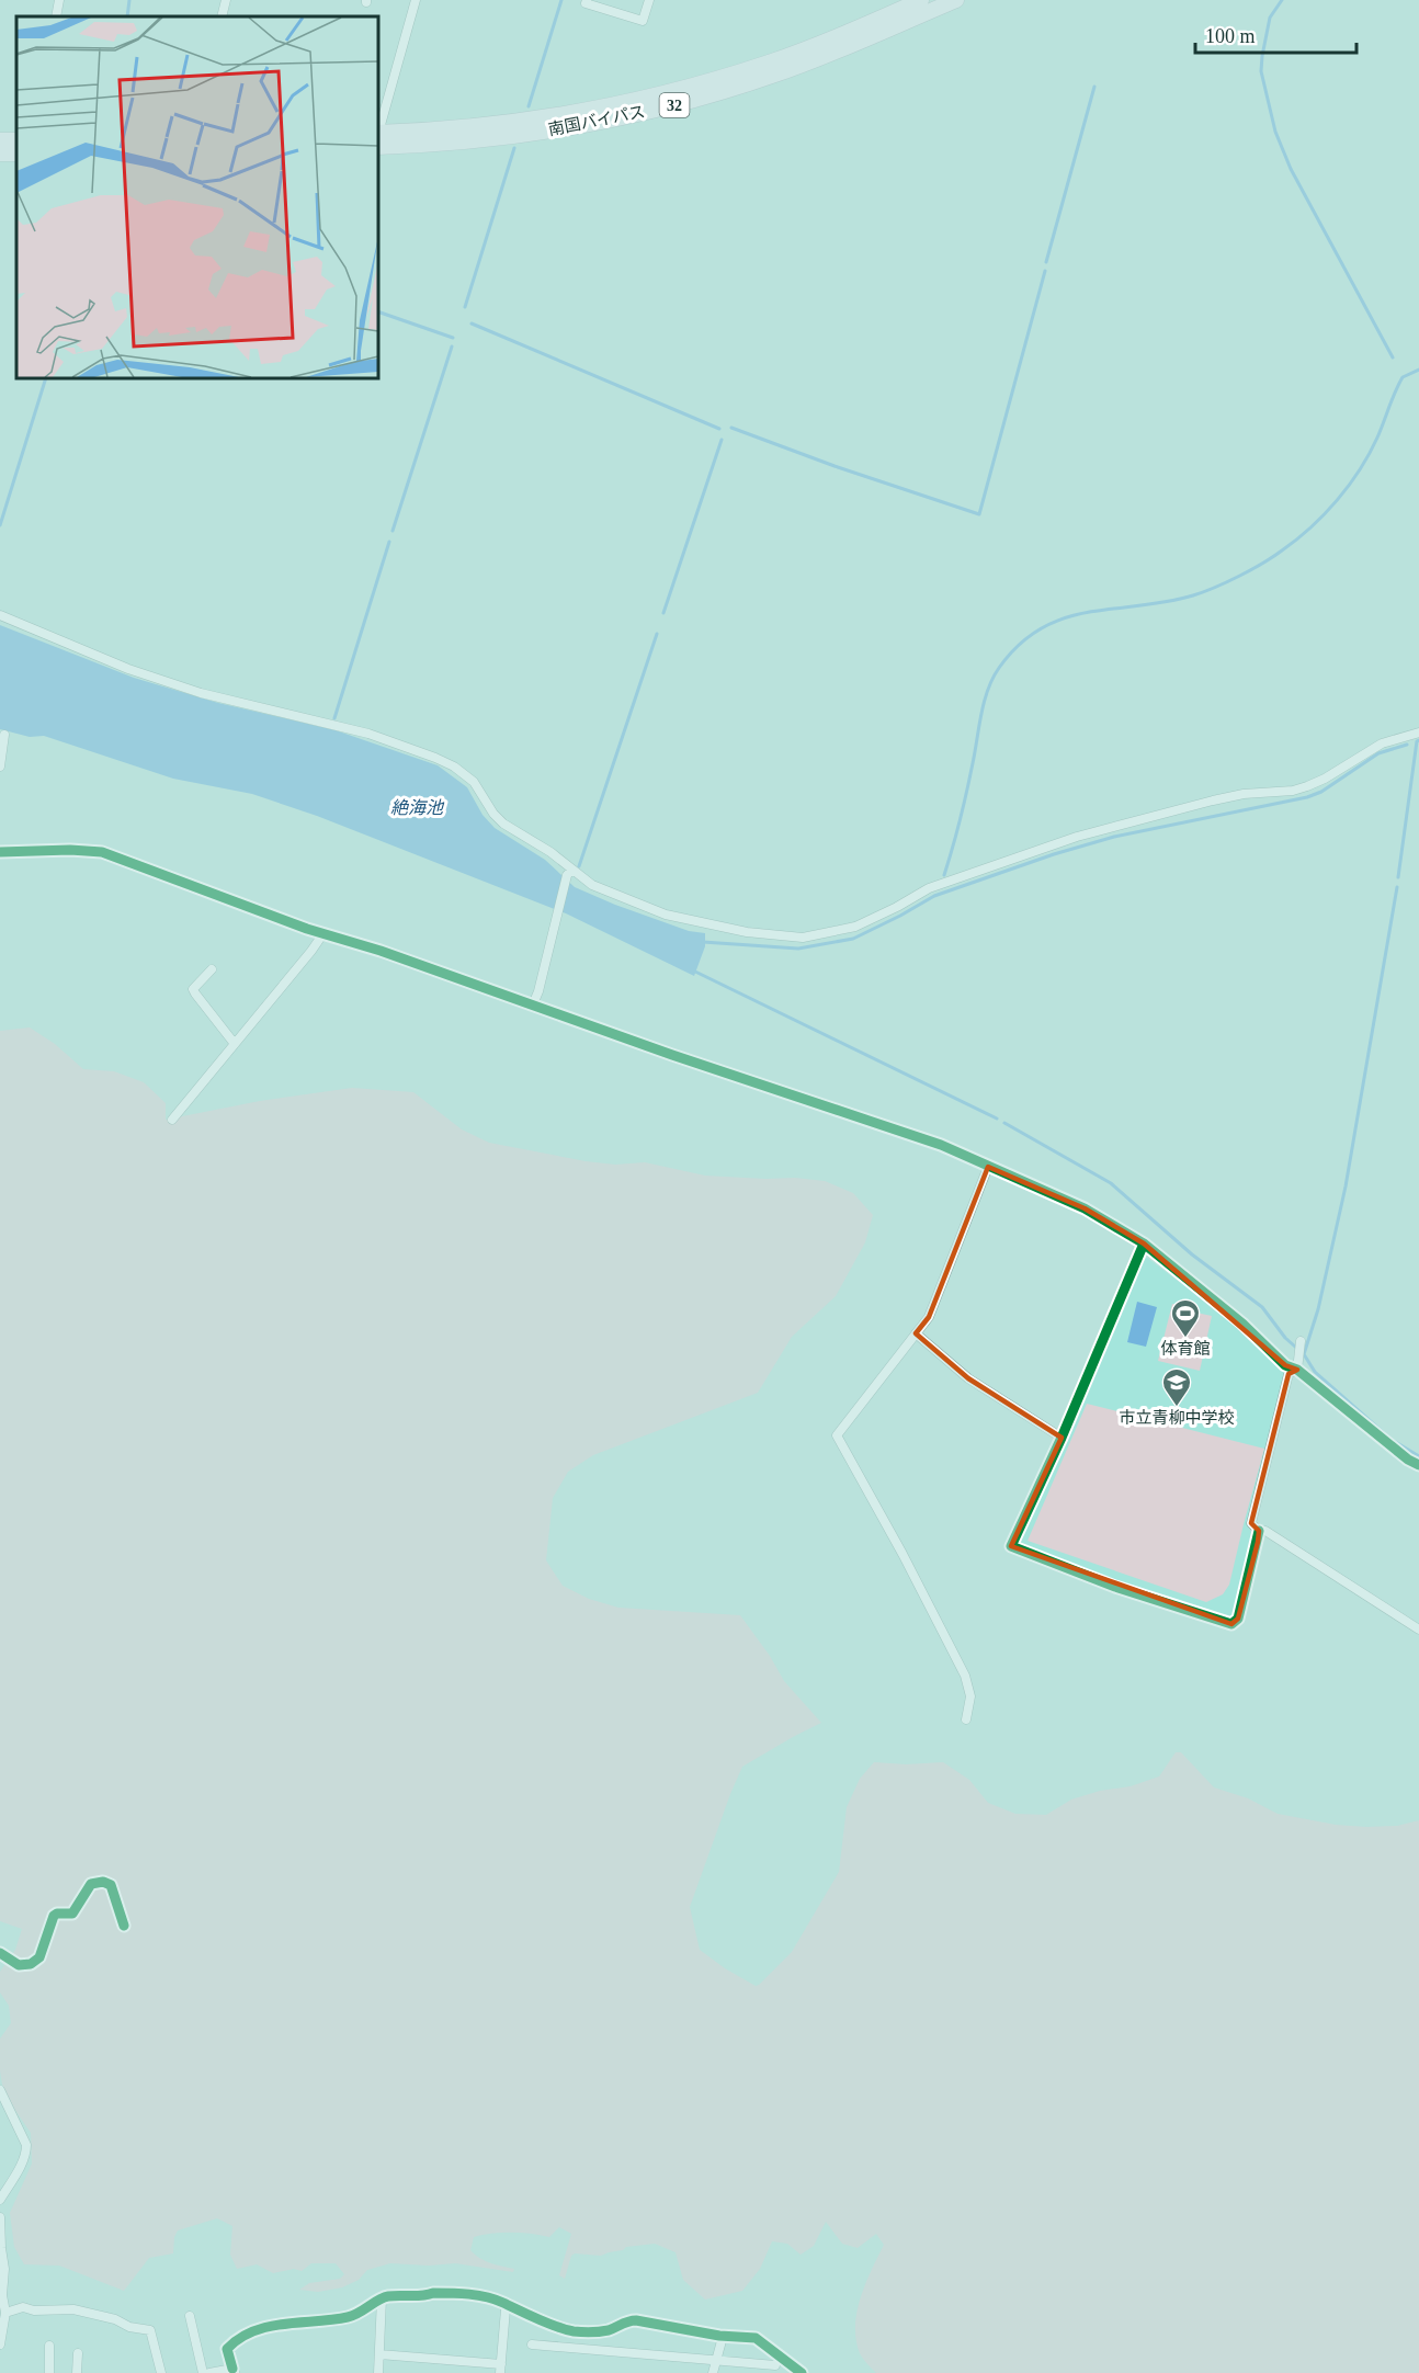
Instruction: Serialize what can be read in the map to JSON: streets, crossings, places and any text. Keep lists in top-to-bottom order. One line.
{"streets":{"highway":["32","南国バイパス"]},"water":["絶海池"],"places":{"sports":["体育館"],"school or university":["市立青柳中学校"]},"scale_bar":"100 m"}
